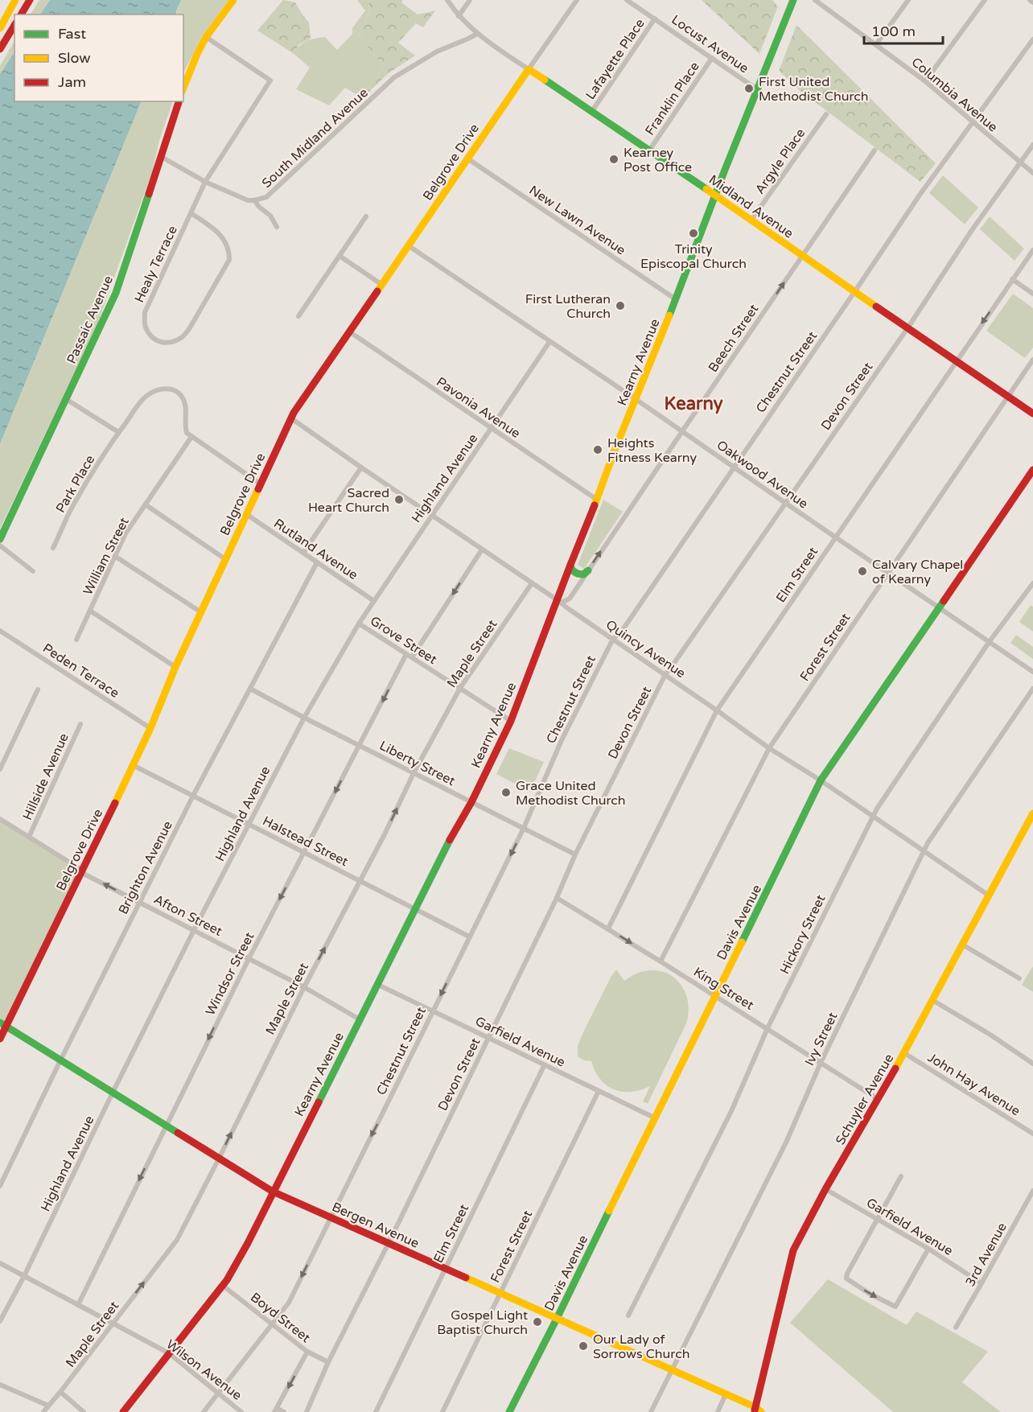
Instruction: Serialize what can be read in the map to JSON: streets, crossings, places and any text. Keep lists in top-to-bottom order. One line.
{"streets":{"main road":["Belgrove Drive","Midland Avenue","Passaic Avenue","Kearny Avenue","Davis Avenue","Schuyler Avenue","Bergen Avenue"],"street":["Locust Avenue","Lafayette Place","Columbia Avenue","Franklin Place","South Midland Avenue","Argyle Place","New Lawn Avenue","Healy Terrace","Beech Street","Chestnut Street","Devon Street","Pavonia Avenue","Oakwood Avenue","Highland Avenue","Park Place","Rutland Avenue","William Street","Elm Street","Grove Street","Forest Street","Quincy Avenue","Maple Street","Peden Terrace","Liberty Street","Hillside Avenue","Halstead Street","Brighton Avenue","Afton Street","Hickory Street","Windsor Street","King Street","Ivy Street","Garfield Avenue","John Hay Avenue","3rd Avenue","Boyd Street","Wilson Avenue"]},"crossings":[["Locust Avenue","Lafayette Place"],["Locust Avenue","Franklin Place"],["Locust Avenue","Kearny Avenue"],["Lafayette Place","Midland Avenue"],["Columbia Avenue","Chestnut Street"],["Columbia Avenue","Devon Street"],["Franklin Place","Midland Avenue"],["South Midland Avenue","Midland Avenue"],["South Midland Avenue","Healy Terrace"],["South Midland Avenue","Passaic Avenue"],["Argyle Place","Midland Avenue"],["Belgrove Drive","Midland Avenue"],["Belgrove Drive","New Lawn Avenue"],["Belgrove Drive","Pavonia Avenue"],["Belgrove Drive","Oakwood Avenue"],["Belgrove Drive","Rutland Avenue"],["Belgrove Drive","Quincy Avenue"],["Belgrove Drive","Peden Terrace"],["Belgrove Drive","Halstead Street"],["Belgrove Drive","Afton Street"],["Belgrove Drive","Bergen Avenue"],["Midland Avenue","Beech Street"],["Midland Avenue","Kearny Avenue"],["Midland Avenue","Chestnut Street"],["Midland Avenue","Devon Street"],["Midland Avenue","Elm Street"],["Midland Avenue","Forest Street"],["New Lawn Avenue","Kearny Avenue"],["Beech Street","Kearny Avenue"],["Beech Street","Oakwood Avenue"],["Beech Street","Quincy Avenue"],["Kearny Avenue","Pavonia Avenue"],["Kearny Avenue","Oakwood Avenue"],["Kearny Avenue","Grove Street"],["Kearny Avenue","Quincy Avenue"],["Kearny Avenue","Liberty Street"],["Kearny Avenue","Halstead Street"],["Kearny Avenue","Afton Street"],["Kearny Avenue","Garfield Avenue"],["Kearny Avenue","Bergen Avenue"],["Kearny Avenue","Boyd Street"],["Kearny Avenue","Wilson Avenue"],["Chestnut Street","Oakwood Avenue"],["Chestnut Street","Quincy Avenue"],["Chestnut Street","Liberty Street"],["Chestnut Street","Halstead Street"],["Chestnut Street","Garfield Avenue"],["Chestnut Street","Bergen Avenue"],["Chestnut Street","Boyd Street"],["Chestnut Street","Wilson Avenue"],["Devon Street","Oakwood Avenue"],["Devon Street","Quincy Avenue"],["Devon Street","Liberty Street"],["Devon Street","King Street"],["Devon Street","Garfield Avenue"],["Devon Street","Bergen Avenue"],["Devon Street","Boyd Street"],["Pavonia Avenue","Highland Avenue"],["Oakwood Avenue","Highland Avenue"],["Oakwood Avenue","Elm Street"],["Oakwood Avenue","Forest Street"],["Oakwood Avenue","Davis Avenue"],["Oakwood Avenue","Hickory Street"],["Highland Avenue","Rutland Avenue"],["Highland Avenue","Grove Street"],["Highland Avenue","Quincy Avenue"],["Highland Avenue","Liberty Street"],["Highland Avenue","Halstead Street"],["Highland Avenue","Afton Street"],["Highland Avenue","Bergen Avenue"],["Highland Avenue","Wilson Avenue"],["Park Place","William Street"],["Rutland Avenue","Brighton Avenue"],["Elm Street","Quincy Avenue"],["Elm Street","King Street"],["Elm Street","Garfield Avenue"],["Elm Street","Bergen Avenue"],["Grove Street","Maple Street"],["Grove Street","Windsor Street"],["Forest Street","Quincy Avenue"],["Forest Street","King Street"],["Forest Street","Garfield Avenue"],["Forest Street","Bergen Avenue"],["Quincy Avenue","Maple Street"],["Quincy Avenue","Davis Avenue"],["Quincy Avenue","Hickory Street"],["Quincy Avenue","Windsor Street"],["Quincy Avenue","Ivy Street"],["Quincy Avenue","Schuyler Avenue"],["Maple Street","Liberty Street"],["Maple Street","Halstead Street"],["Maple Street","Afton Street"],["Maple Street","Bergen Avenue"],["Maple Street","Wilson Avenue"],["Liberty Street","Brighton Avenue"],["Liberty Street","Windsor Street"],["Hillside Avenue","Afton Street"],["Halstead Street","Brighton Avenue"],["Halstead Street","Windsor Street"],["Brighton Avenue","Afton Street"],["Brighton Avenue","Bergen Avenue"],["Afton Street","Windsor Street"],["Davis Avenue","King Street"],["Davis Avenue","Garfield Avenue"],["Davis Avenue","Bergen Avenue"],["Hickory Street","King Street"],["Windsor Street","Bergen Avenue"],["Windsor Street","Wilson Avenue"],["King Street","Ivy Street"],["King Street","Schuyler Avenue"],["Ivy Street","Bergen Avenue"],["Garfield Avenue","Schuyler Avenue"],["Garfield Avenue","3rd Avenue"],["John Hay Avenue","Schuyler Avenue"],["Schuyler Avenue","Bergen Avenue"]],"one_way":["Beech Street","Maple Street","Windsor Street"],"districts":["Kearny"],"places":["First United Methodist Church","Kearney Post Office","Trinity Episcopal Church","First Lutheran Church","Heights Fitness Kearny","Sacred Heart Church","Calvary Chapel of Kearny","Grace United Methodist Church","Gospel Light Baptist Church","Our Lady of Sorrows Church"],"legend":["Fast","Slow","Jam"],"scale_bar":"100 m"}
